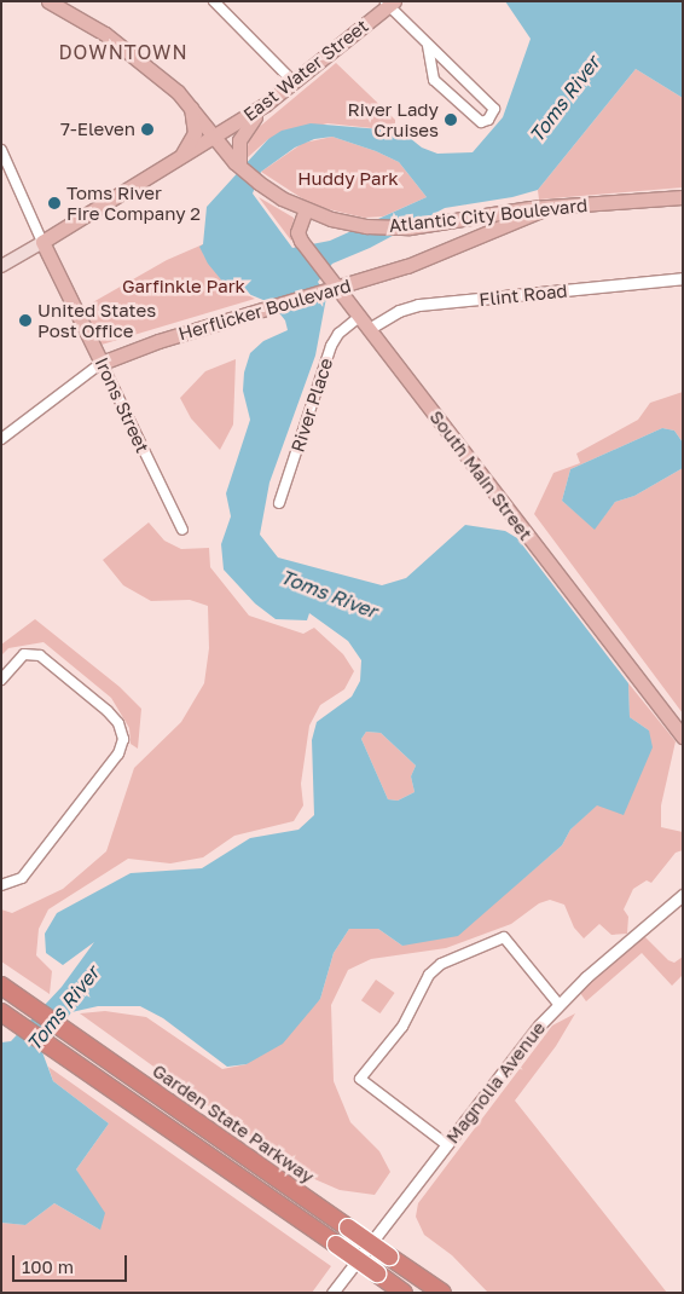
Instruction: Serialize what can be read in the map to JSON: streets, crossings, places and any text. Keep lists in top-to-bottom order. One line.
{"streets":{"highway":["Garden State Parkway"],"main road":["East Water Street","Atlantic City Boulevard","Herflicker Boulevard","Irons Street","South Main Street"],"street":["Flint Road","River Place","Magnolia Avenue"]},"crossings":[["East Water Street","Atlantic City Boulevard"],["East Water Street","Irons Street"],["Atlantic City Boulevard","Herflicker Boulevard"],["Atlantic City Boulevard","South Main Street"],["Flint Road","South Main Street"],["Herflicker Boulevard","Irons Street"],["Herflicker Boulevard","South Main Street"],["River Place","South Main Street"]],"districts":["DOWNTOWN"],"water":["Toms River"],"parks":["Huddy Park","Garfinkle Park"],"places":["River Lady Cruises","7-Eleven","Toms River Fire Company 2","United States Post Office"],"scale_bar":"100 m"}
